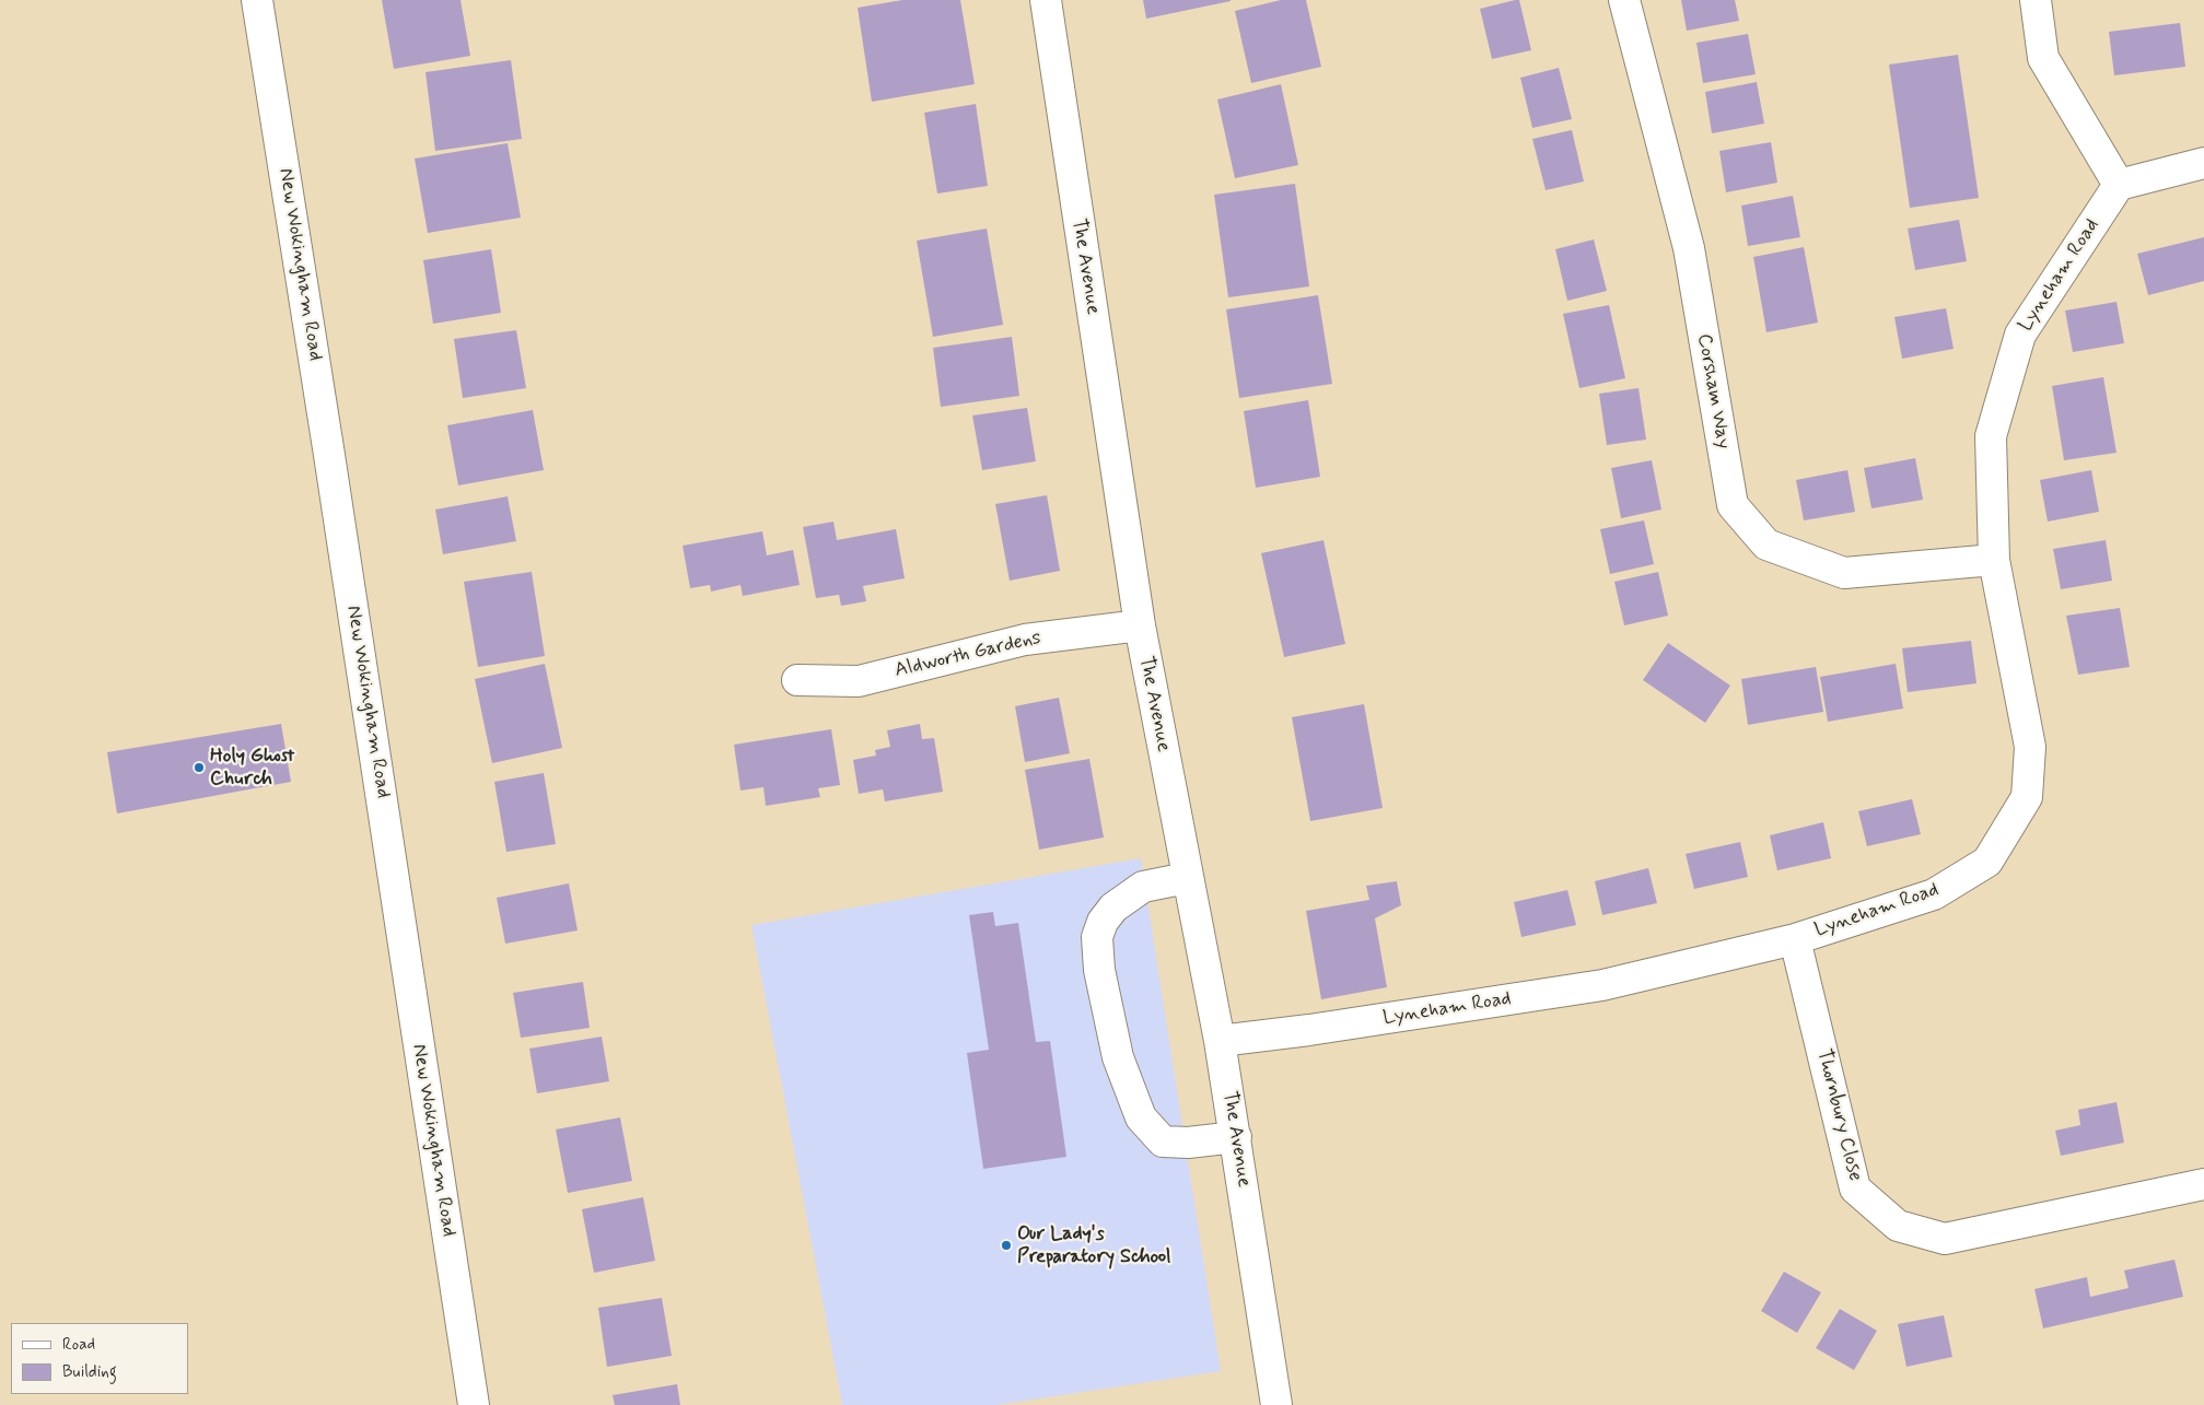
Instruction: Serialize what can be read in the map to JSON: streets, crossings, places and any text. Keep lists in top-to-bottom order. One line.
{"streets":{"street":["New Wokingham Road","The Avenue","Lyneham Road","Corsham Way","Aldworth Gardens","Thornbury Close"]},"crossings":[["The Avenue","Lyneham Road"],["The Avenue","Aldworth Gardens"],["Lyneham Road","Corsham Way"],["Lyneham Road","Thornbury Close"]],"places":["Holy Ghost Church","Our Lady's Preparatory School"],"legend":["Road","Building"]}
